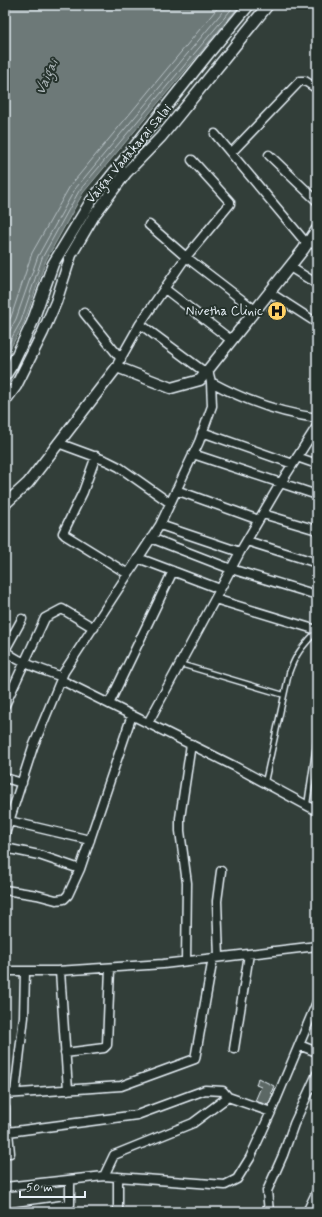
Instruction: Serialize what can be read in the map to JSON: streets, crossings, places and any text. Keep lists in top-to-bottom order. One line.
{"streets":{"street":["Vaigai Vadakarai Salai"]},"water":["Vaigai"],"places":{"hospital":["Nivetha Clinic"]},"scale_bar":"50 m"}
